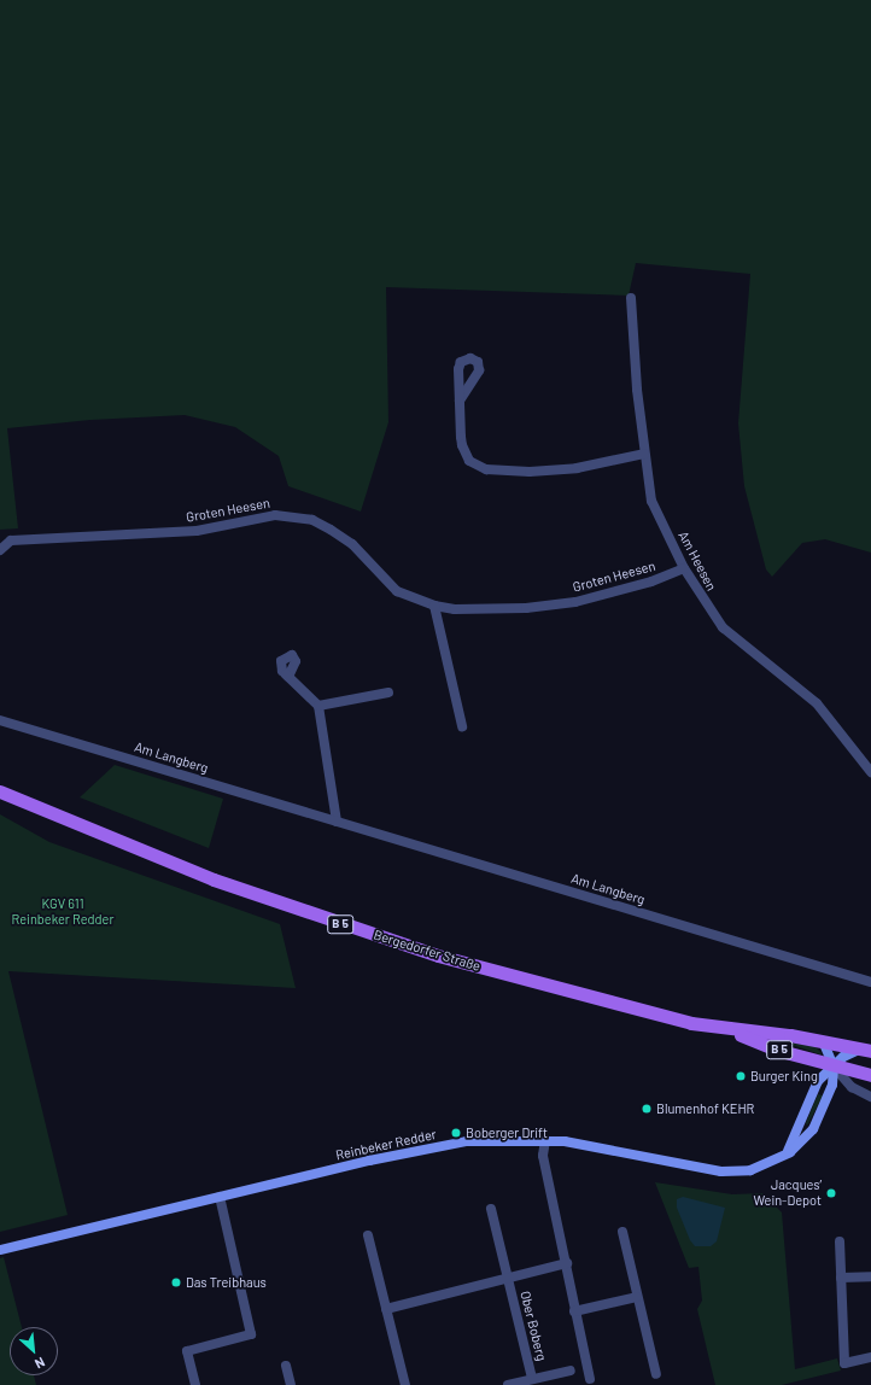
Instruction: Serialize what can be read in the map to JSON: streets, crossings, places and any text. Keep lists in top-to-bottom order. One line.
{"streets":{"main road":["B 5","Bergedorfer Straße","Reinbeker Redder"],"street":["Groten Heesen","Am Heesen","Am Langberg","Ober Boberg"]},"crossings":[["Groten Heesen","Am Heesen"],["Bergedorfer Straße","Reinbeker Redder"]],"parks":["KGV 611 Reinbeker Redder"],"places":["Burger King","Blumenhof KEHR","Boberger Drift","Jacques’ Wein-Depot","Das Treibhaus"],"north":"bottom right"}
